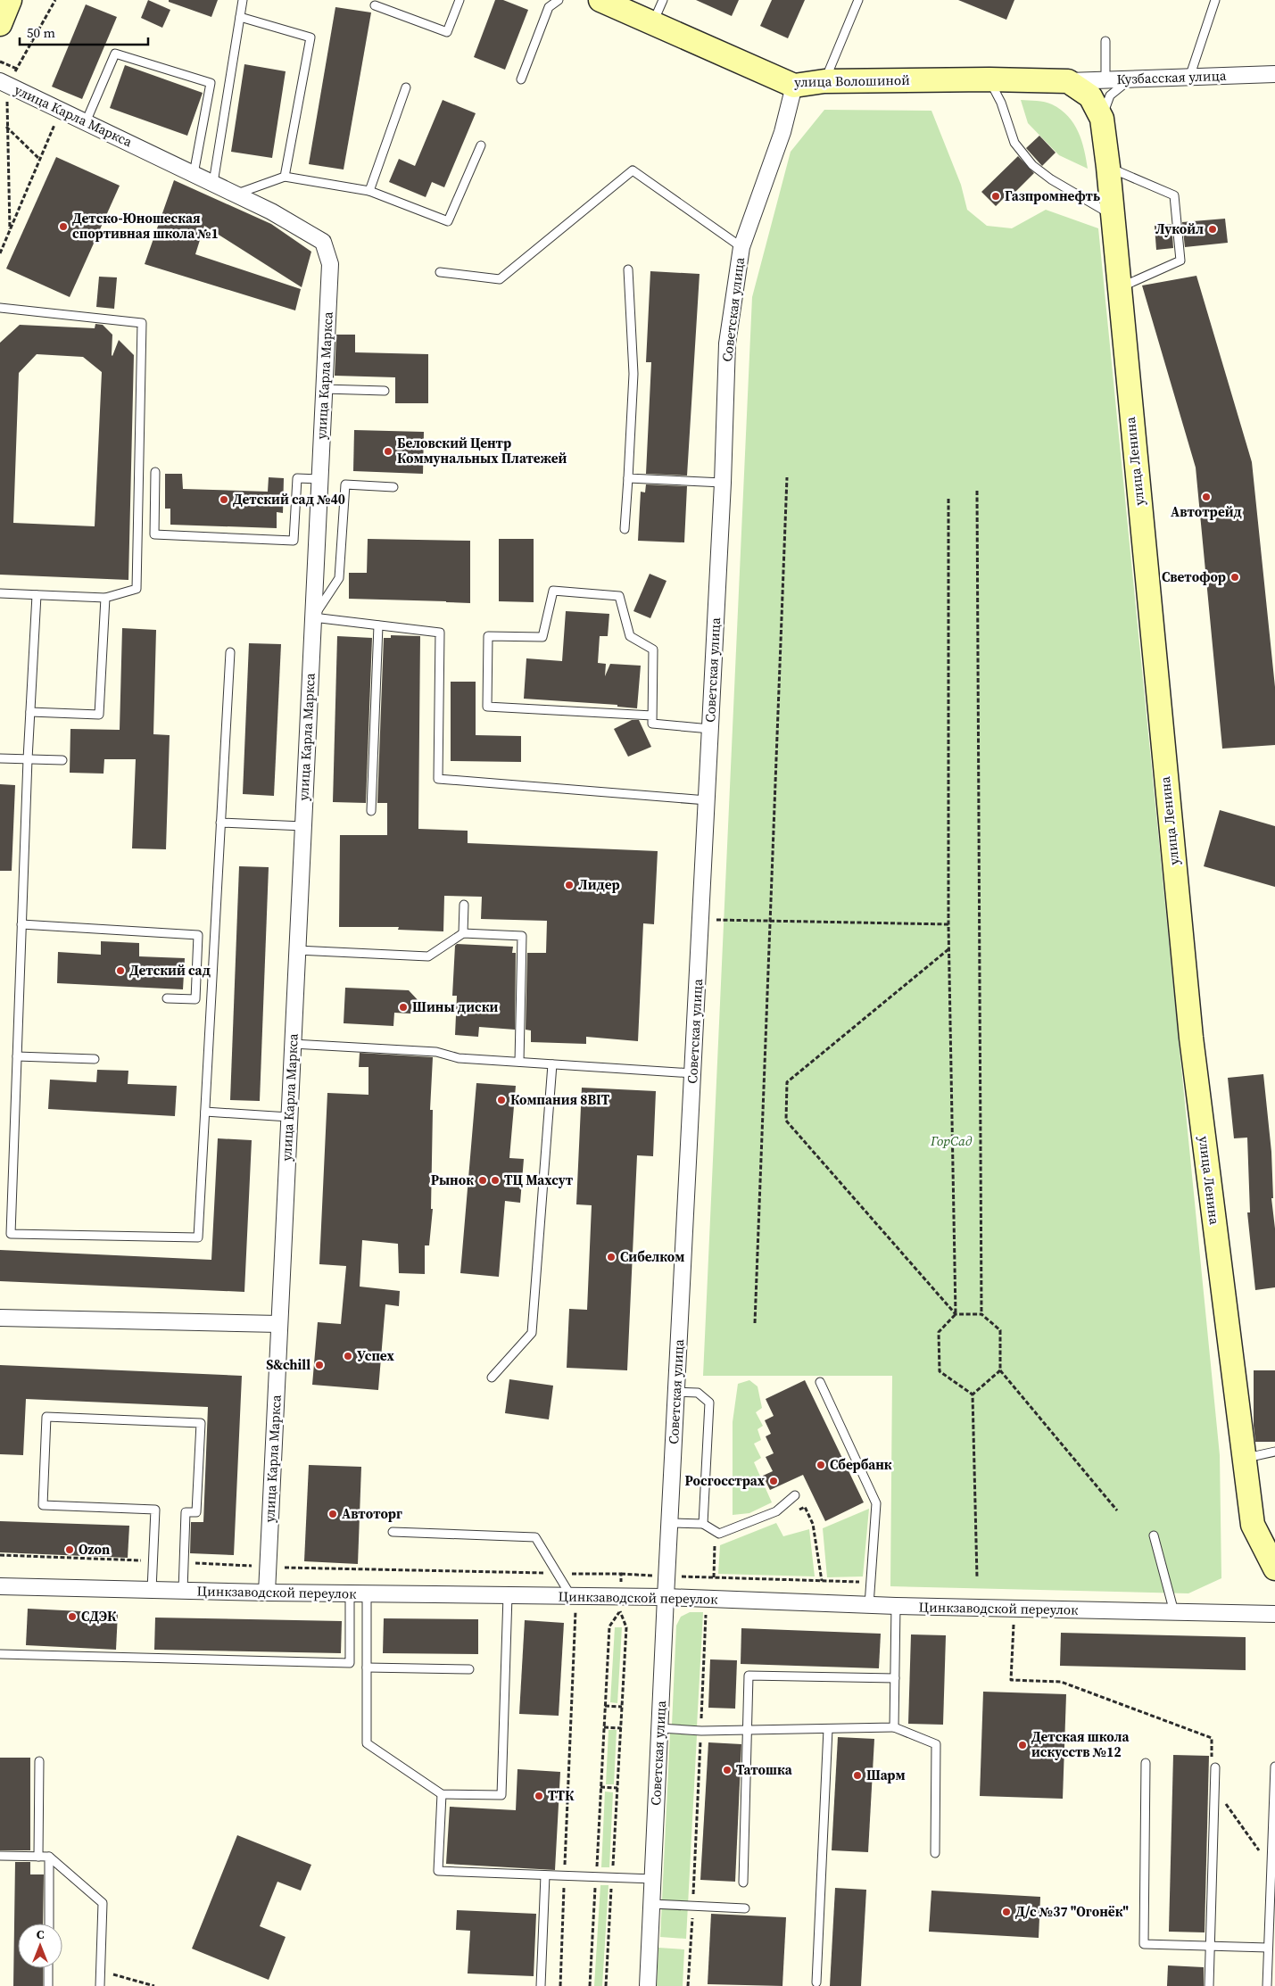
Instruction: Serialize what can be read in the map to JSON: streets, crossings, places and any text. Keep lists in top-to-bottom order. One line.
{"streets":{"street":["Кузбасская улица","улица Волошиной","улица Карла Маркса","Советская улица","улица Ленина","Цинкзаводской переулок"]},"crossings":[["Кузбасская улица","улица Волошиной"],["Кузбасская улица","улица Ленина"],["улица Волошиной","Советская улица"],["улица Волошиной","улица Ленина"],["улица Карла Маркса","Цинкзаводской переулок"],["Советская улица","Цинкзаводской переулок"]],"parks":["ГорСад"],"places":["Газпромнефть","Детско-Юношеская спортивная школа №1","Лукойл","Беловский Центр Коммунальных Платежей","Автотрейд","Детский сад №40","Светофор","Лидер","Детский сад","Шины диски","Компания 8BIT","Рынок","ТЦ Махсут","Сибелком","Успех","S&chill","Сбербанк","Росгосстрах","Автоторг","Ozon","СДЭК","Детская школа искусств №12","Татошка","Шарм","ТТК","Д/с №37 \"Огонёк\""],"scale_bar":"50 m","north":"top"}
